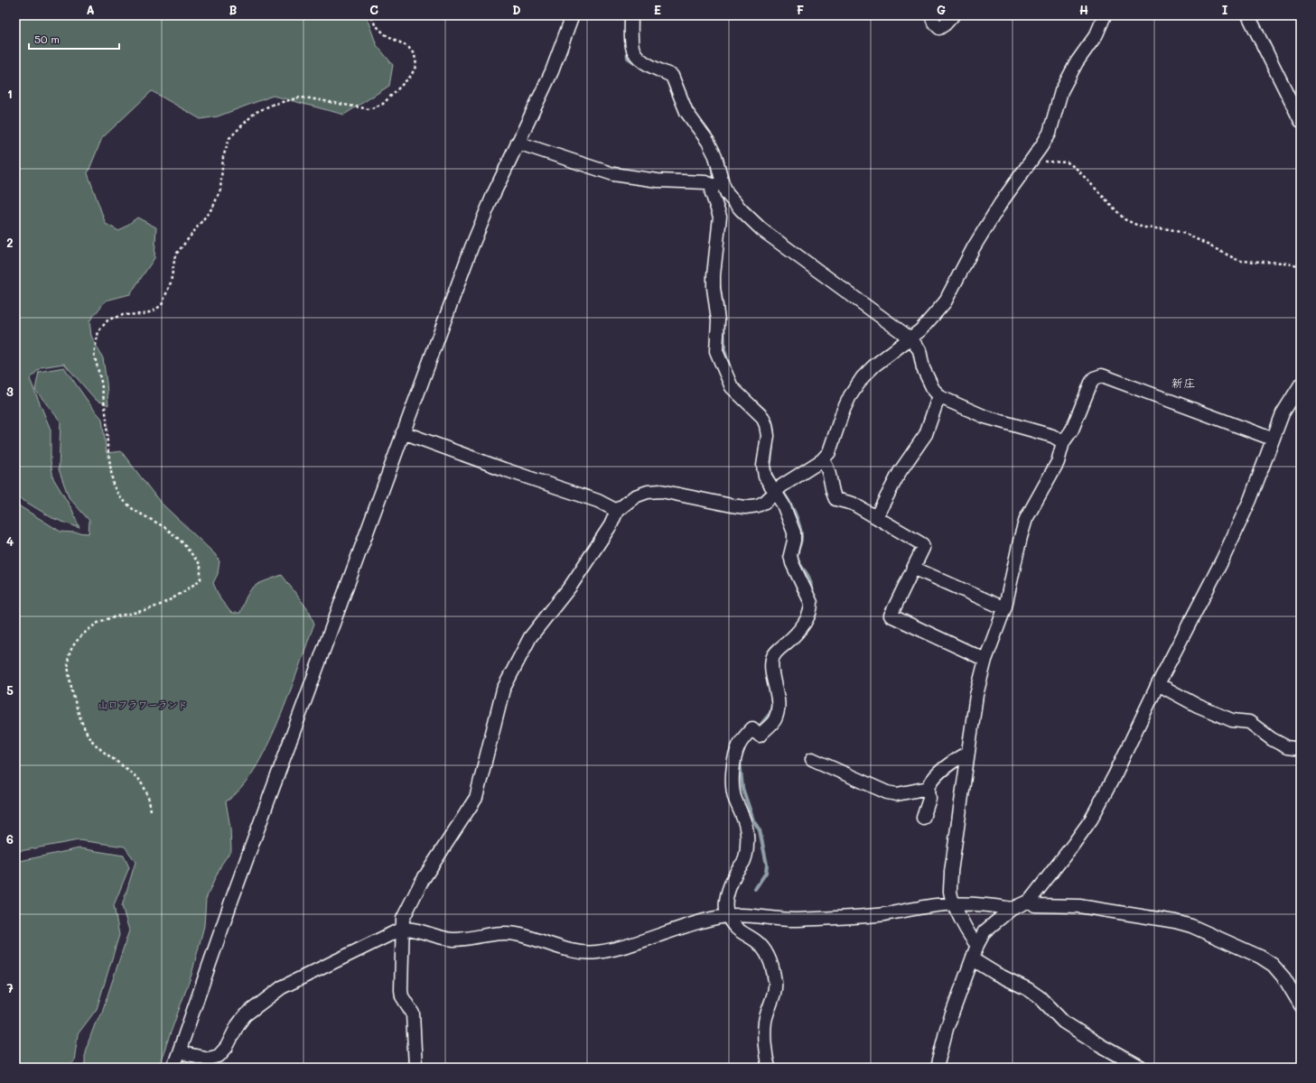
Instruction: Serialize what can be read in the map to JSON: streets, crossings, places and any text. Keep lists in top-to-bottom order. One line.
{"districts":["新庄"],"parks":["山口フラワーランド"],"scale_bar":"50 m","grid":{"columns":["A","B","C","D","E","F","G","H","I"],"rows":["1","2","3","4","5","6","7"]}}
